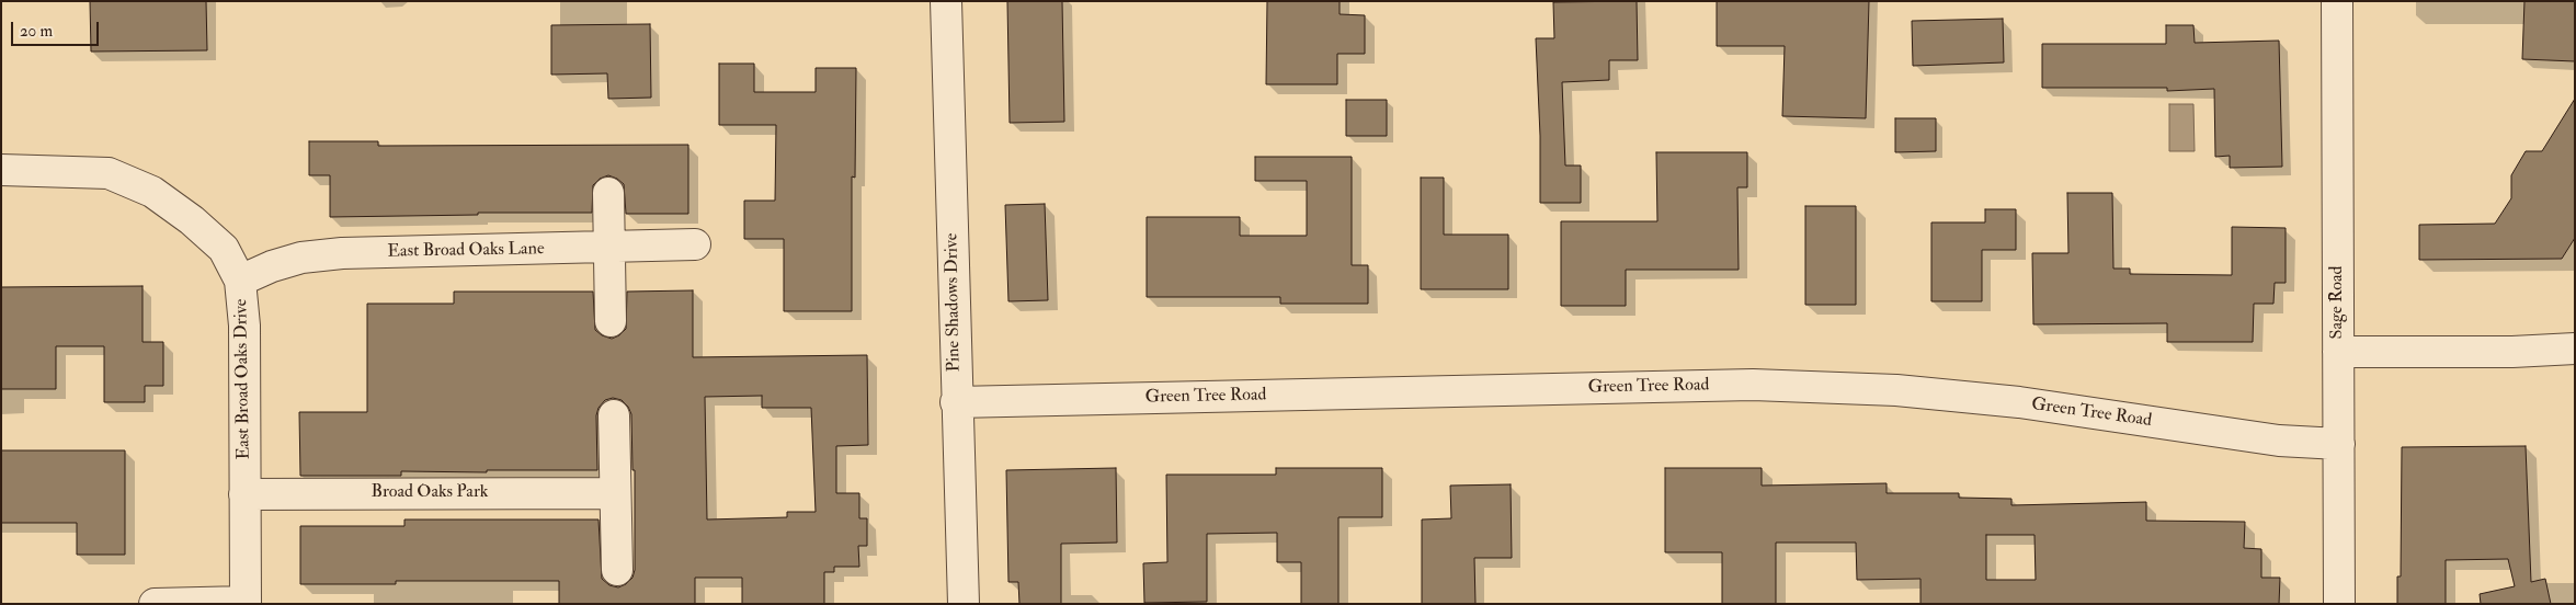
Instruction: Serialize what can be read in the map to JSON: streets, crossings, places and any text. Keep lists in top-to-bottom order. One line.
{"streets":{"street":["East Broad Oaks Lane","Pine Shadows Drive","Sage Road","East Broad Oaks Drive","Green Tree Road","Broad Oaks Park"]},"crossings":[["East Broad Oaks Lane","East Broad Oaks Drive"],["Pine Shadows Drive","Green Tree Road"],["Sage Road","Green Tree Road"],["East Broad Oaks Drive","Broad Oaks Park"]],"scale_bar":"20 m"}
